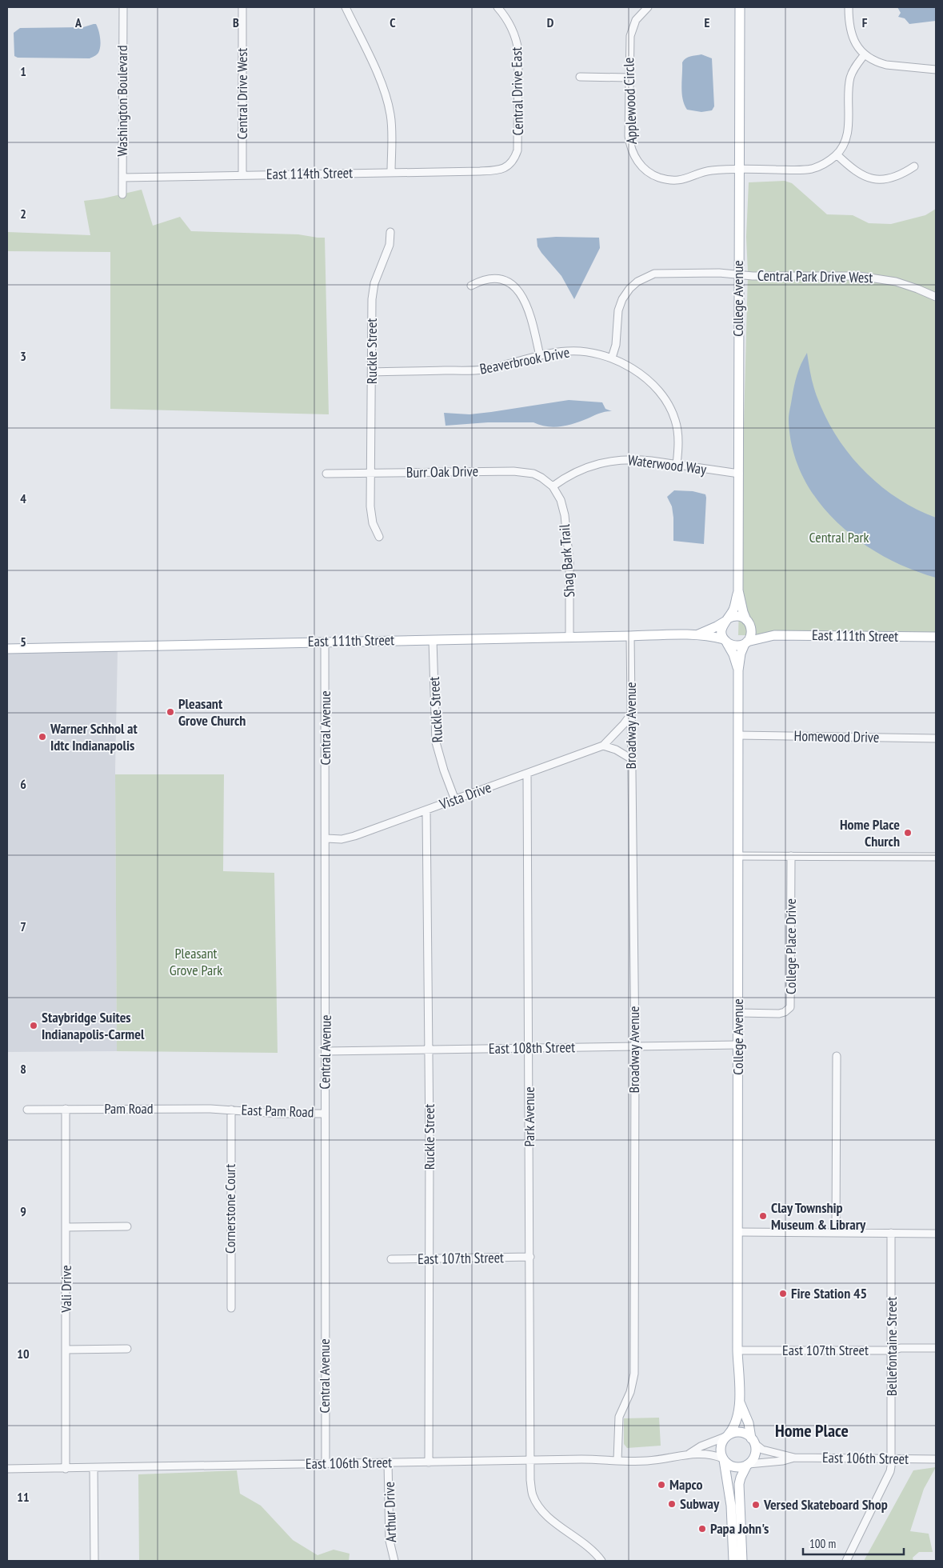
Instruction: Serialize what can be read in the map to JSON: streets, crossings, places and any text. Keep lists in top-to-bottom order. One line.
{"streets":{"main road":["College Avenue","East 111th Street"],"street":["Central Drive East","Central Drive West","Washington Boulevard","Applewood Circle","East 114th Street","Central Park Drive West","Ruckle Street","Beaverbrook Drive","Waterwood Way","Burr Oak Drive","Shag Bark Trail","Broadway Avenue","Central Avenue","Homewood Drive","Vista Drive","College Place Drive","East 108th Street","Pam Road","East Pam Road","Park Avenue","Cornerstone Court","East 107th Street","Vali Drive","Bellefontaine Street","East 106th Street","Arthur Drive"]},"crossings":[["Central Drive East","East 114th Street"],["Central Drive West","East 114th Street"],["Washington Boulevard","East 114th Street"],["Applewood Circle","College Avenue"],["Central Park Drive West","College Avenue"],["Central Park Drive West","Beaverbrook Drive"],["College Avenue","Waterwood Way"],["College Avenue","East 111th Street"],["College Avenue","Homewood Drive"],["College Avenue","College Place Drive"],["College Avenue","East 108th Street"],["College Avenue","East 107th Street"],["College Avenue","East 106th Street"],["Ruckle Street","Beaverbrook Drive"],["Ruckle Street","Burr Oak Drive"],["Ruckle Street","East 111th Street"],["Ruckle Street","Vista Drive"],["Ruckle Street","East 108th Street"],["Ruckle Street","East 107th Street"],["Ruckle Street","East 106th Street"],["Beaverbrook Drive","Waterwood Way"],["Waterwood Way","Burr Oak Drive"],["Waterwood Way","Shag Bark Trail"],["Burr Oak Drive","Shag Bark Trail"],["Shag Bark Trail","East 111th Street"],["East 111th Street","Broadway Avenue"],["East 111th Street","Central Avenue"],["Broadway Avenue","Vista Drive"],["Broadway Avenue","East 108th Street"],["Broadway Avenue","East 106th Street"],["Central Avenue","Vista Drive"],["Central Avenue","East 108th Street"],["Central Avenue","East Pam Road"],["Central Avenue","East 106th Street"],["Vista Drive","Park Avenue"],["East 108th Street","Park Avenue"],["Pam Road","East Pam Road"],["Pam Road","Cornerstone Court"],["Pam Road","Vali Drive"],["East Pam Road","Cornerstone Court"],["Park Avenue","East 107th Street"],["Park Avenue","East 106th Street"],["East 107th Street","Bellefontaine Street"],["Vali Drive","East 106th Street"],["Bellefontaine Street","East 106th Street"],["East 106th Street","Arthur Drive"]],"districts":["Home Place"],"parks":["Central Park","Pleasant Grove Park"],"places":["Pleasant Grove Church","Warner Schhol at Idtc Indianapolis","Home Place Church","Staybridge Suites Indianapolis-Carmel","Clay Township Museum & Library","Fire Station 45","Mapco","Subway","Versed Skateboard Shop","Papa John's"],"scale_bar":"100 m","grid":{"columns":["A","B","C","D","E","F"],"rows":["1","2","3","4","5","6","7","8","9","10","11"]}}
